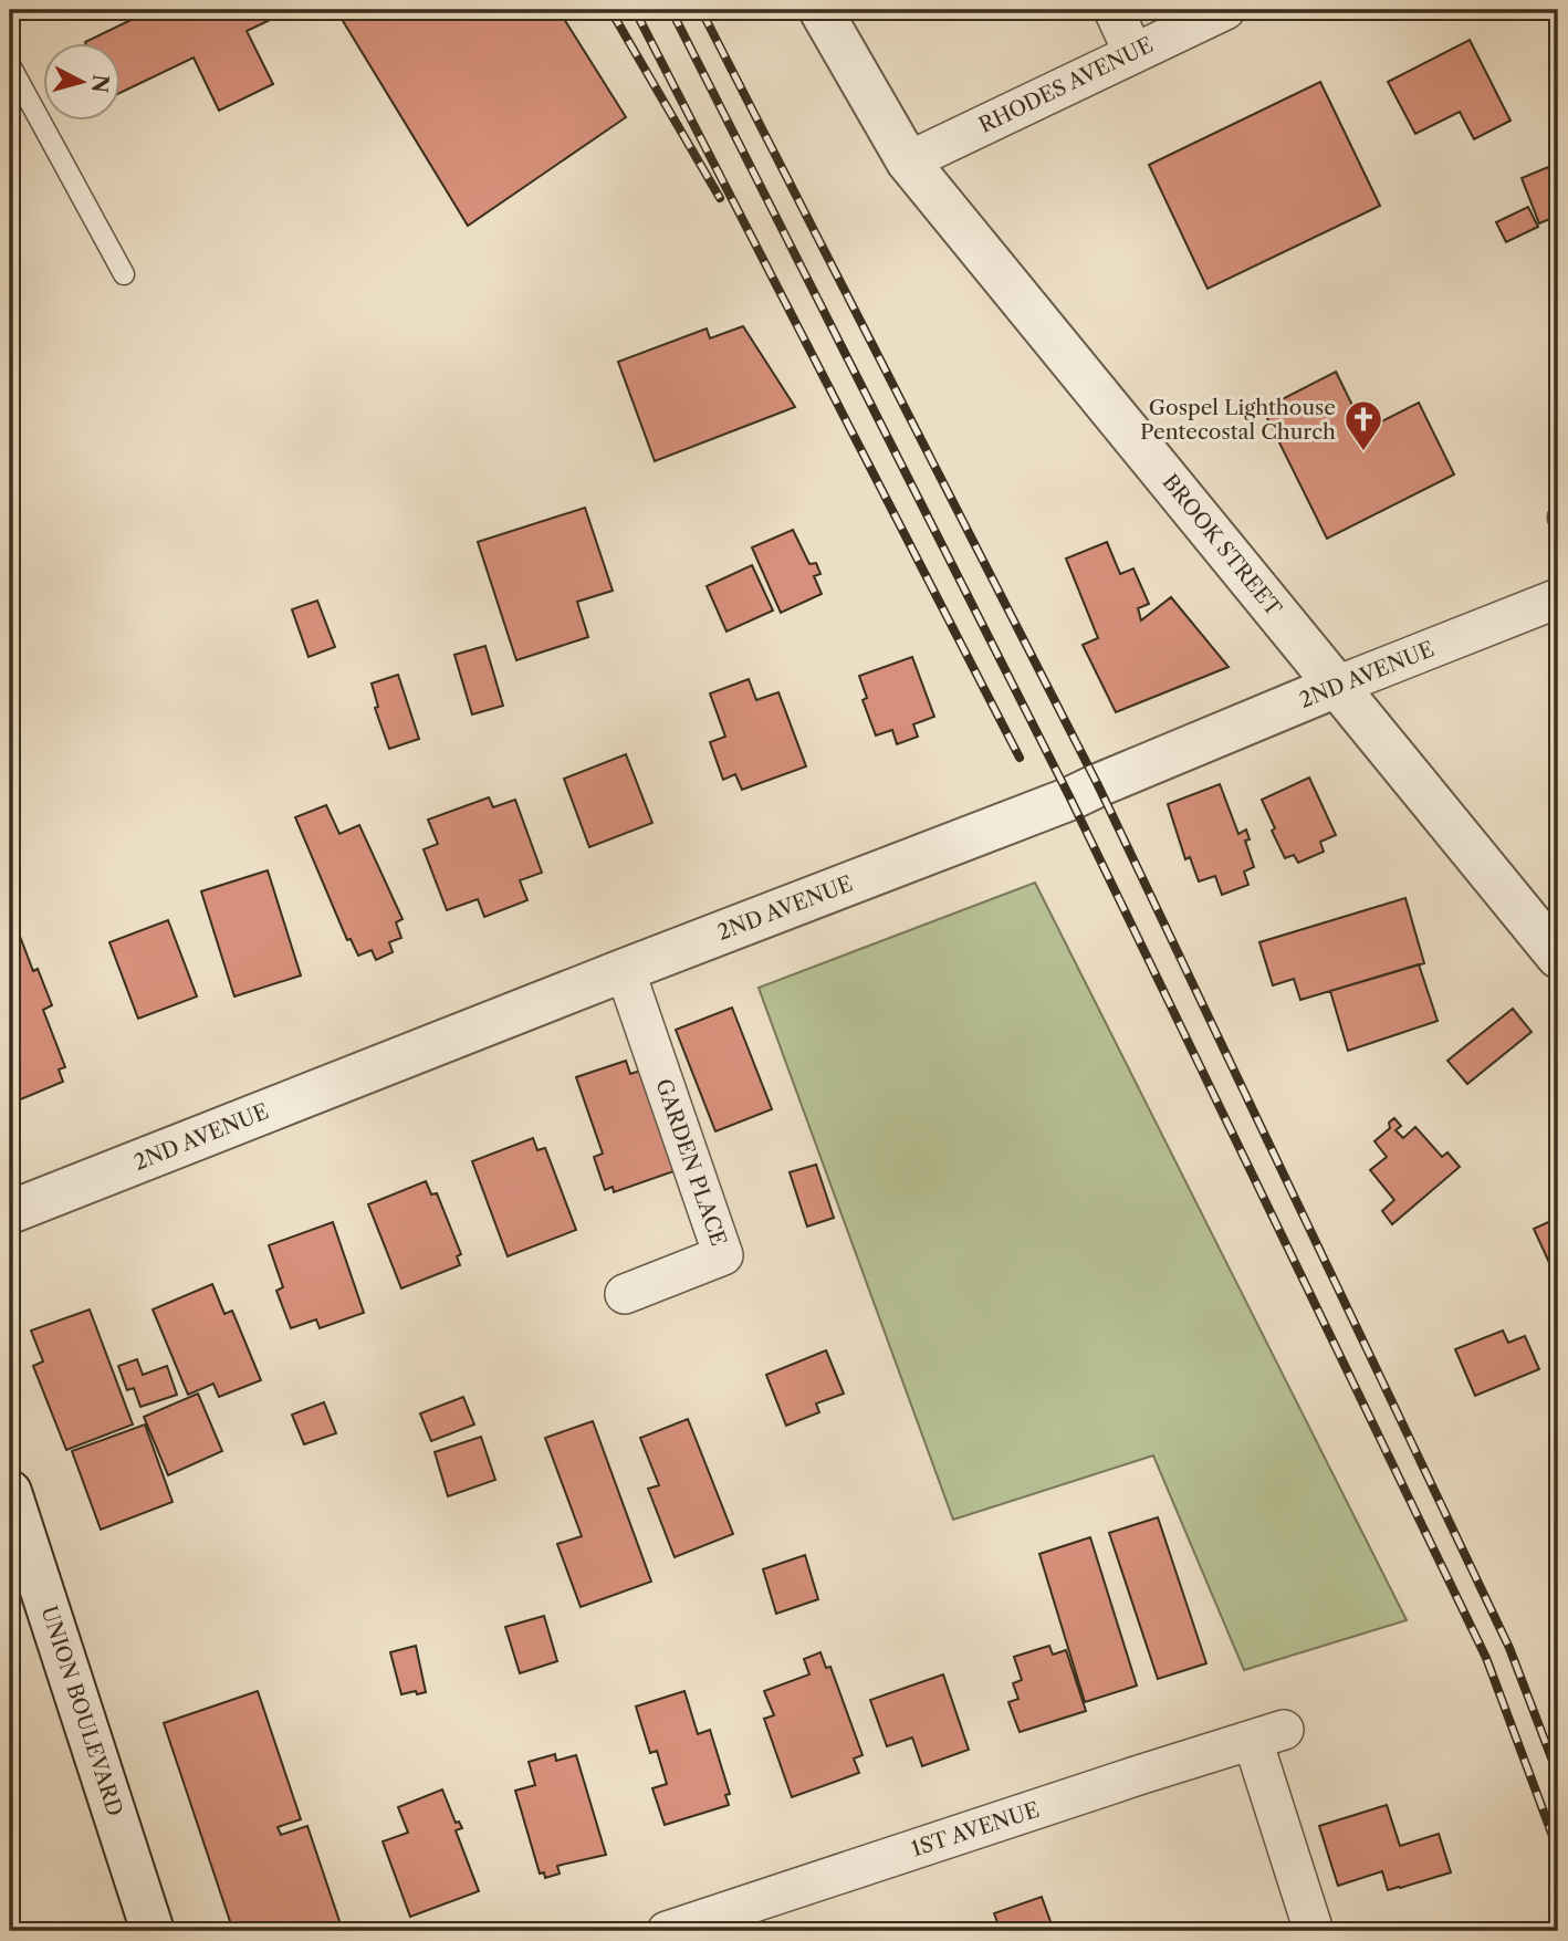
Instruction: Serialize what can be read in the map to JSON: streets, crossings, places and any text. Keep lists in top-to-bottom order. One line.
{"streets":{"street":["RHODES AVENUE","BROOK STREET","2ND AVENUE","GARDEN PLACE","UNION BOULEVARD","1ST AVENUE"]},"crossings":[["RHODES AVENUE","BROOK STREET"],["BROOK STREET","2ND AVENUE"],["2ND AVENUE","GARDEN PLACE"]],"places":{"church":["Gospel Lighthouse Pentecostal Church"]},"north":"right"}
